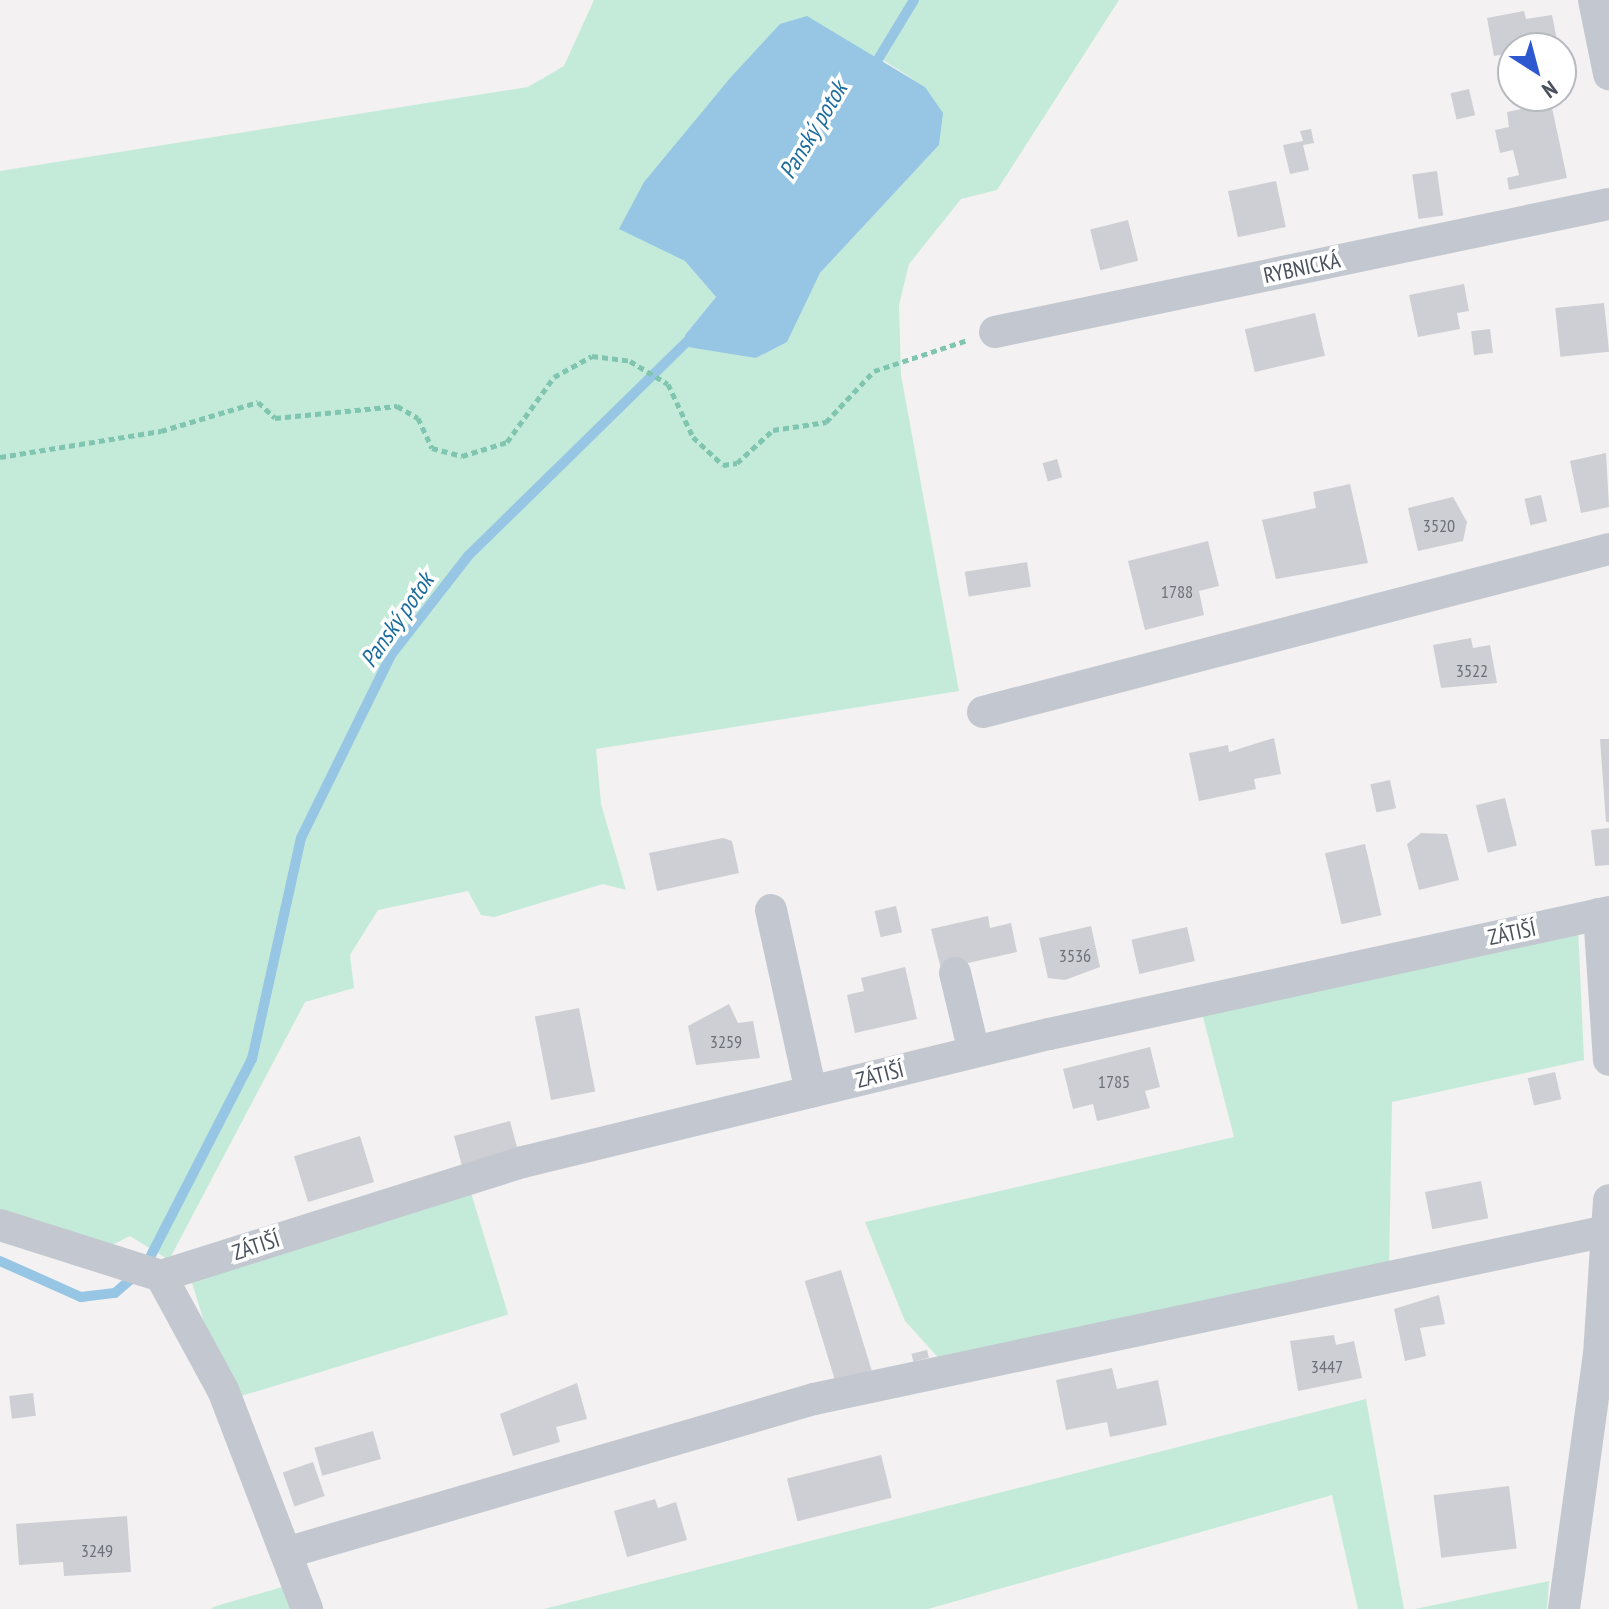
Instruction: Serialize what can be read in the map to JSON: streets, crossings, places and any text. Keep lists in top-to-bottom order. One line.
{"streets":{"street":["RYBNICKÁ","ZÁTIŠÍ"]},"water":["Panský potok"],"house_numbers":["3520","1788","3522","3536","3259","1785","3447","3249"],"north":"bottom right"}
